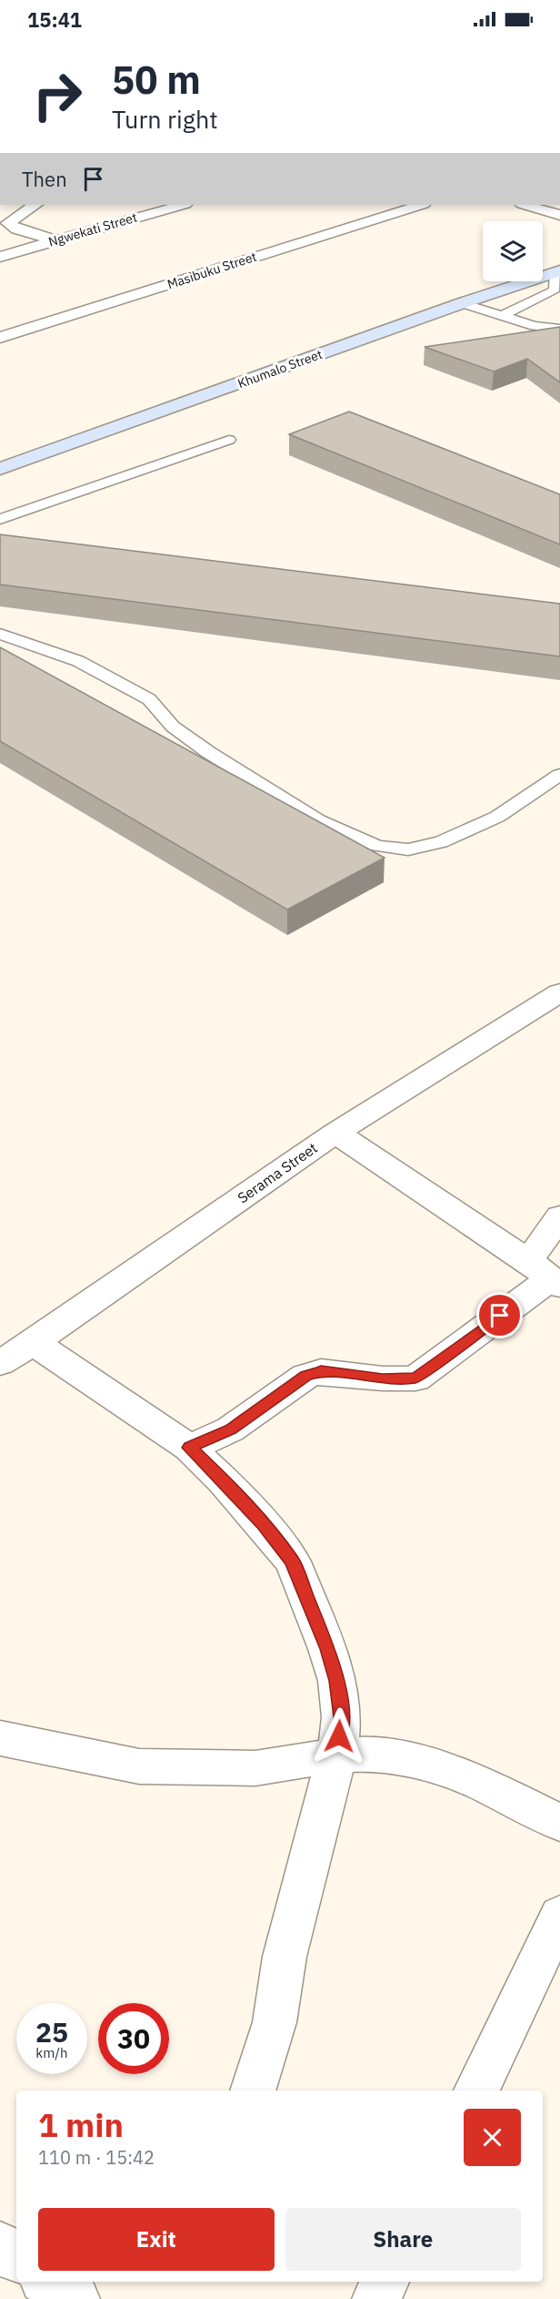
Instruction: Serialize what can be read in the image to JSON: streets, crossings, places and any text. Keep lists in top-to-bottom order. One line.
{"streets":{"street":["Ngwekati Street","Masibuku Street","Khumalo Street","Serama Street"]},"page":{"status":"15:41","turn":["50 m","Turn right"],"then":"Then","speed":"25 km/h","limit":"30","heading":["1 min","110 m · 15:42"],"buttons":["Exit","Share"]}}
